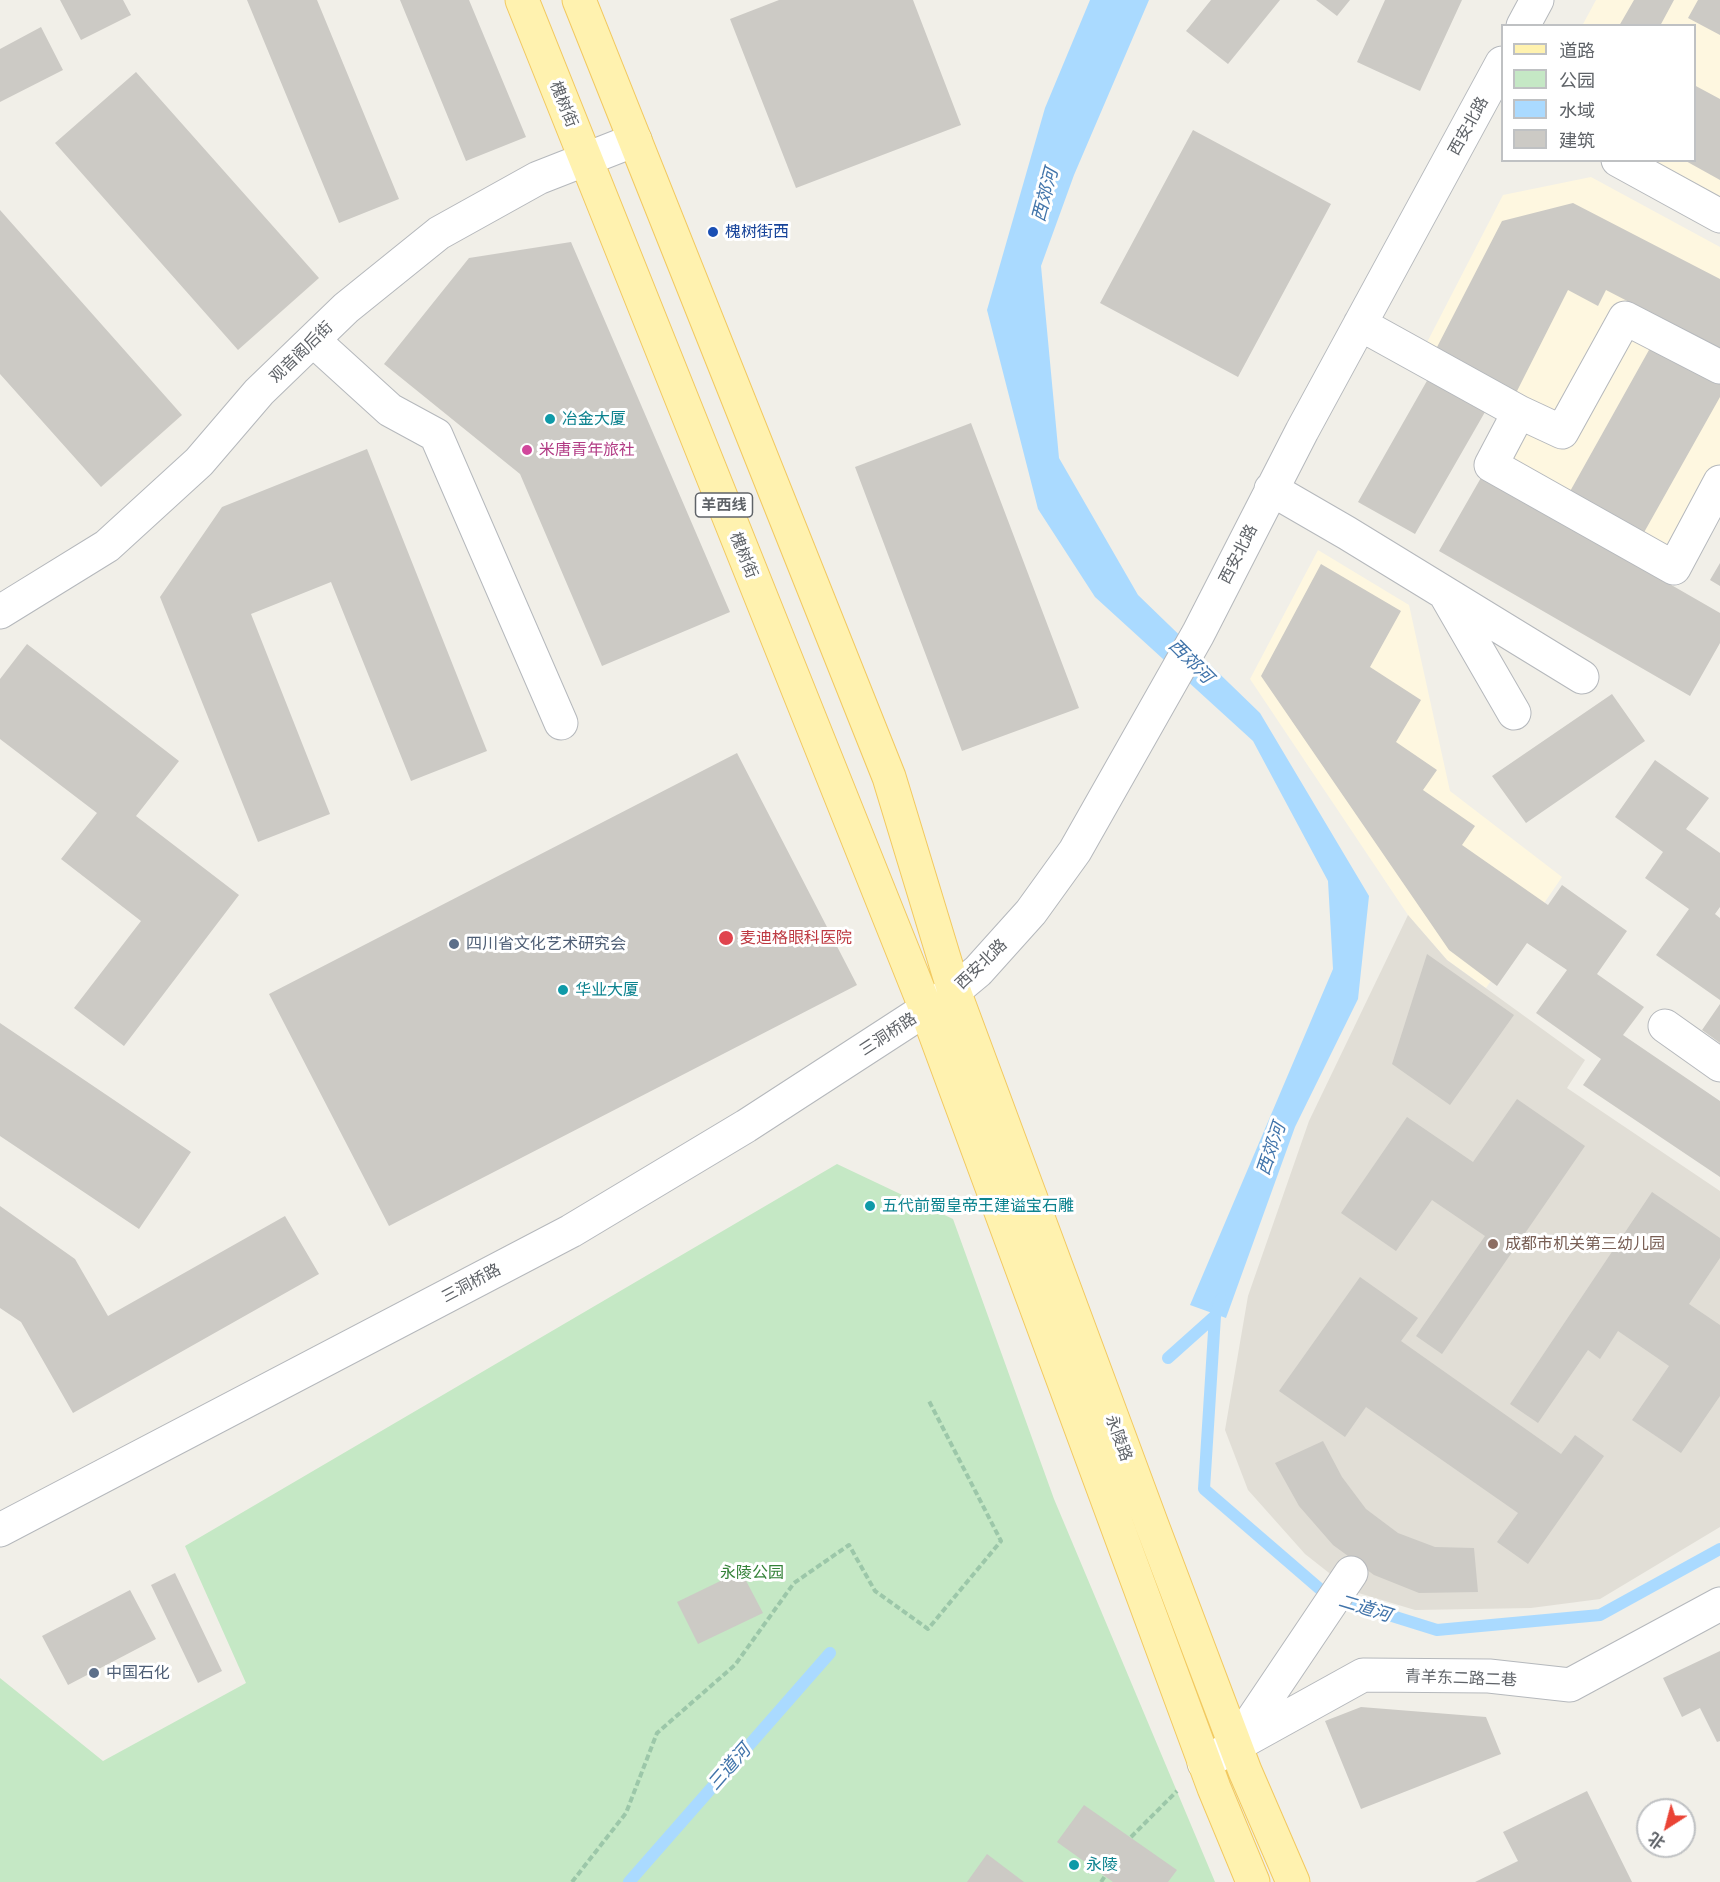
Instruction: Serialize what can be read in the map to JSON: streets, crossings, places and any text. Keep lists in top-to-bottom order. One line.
{"streets":{"main road":["槐树街","羊西线","永陵路"],"street":["西安北路","观音阁后街","三洞桥路","青羊东二路二巷"]},"crossings":[["槐树街","西安北路"],["槐树街","观音阁后街"],["槐树街","三洞桥路"],["槐树街","永陵路"],["西安北路","羊西线"],["西安北路","三洞桥路"],["西安北路","永陵路"],["观音阁后街","羊西线"],["羊西线","永陵路"],["三洞桥路","永陵路"],["永陵路","青羊东二路二巷"]],"water":["西郊河","二道河","三道河"],"parks":["永陵公园"],"places":["槐树街西","冶金大厦","米唐青年旅社","麦迪格眼科医院","四川省文化艺术研究会","华业大厦","五代前蜀皇帝王建谥宝石雕","成都市机关第三幼儿园","中国石化","永陵"],"legend":["道路","公园","水域","建筑"],"north":"bottom left"}
